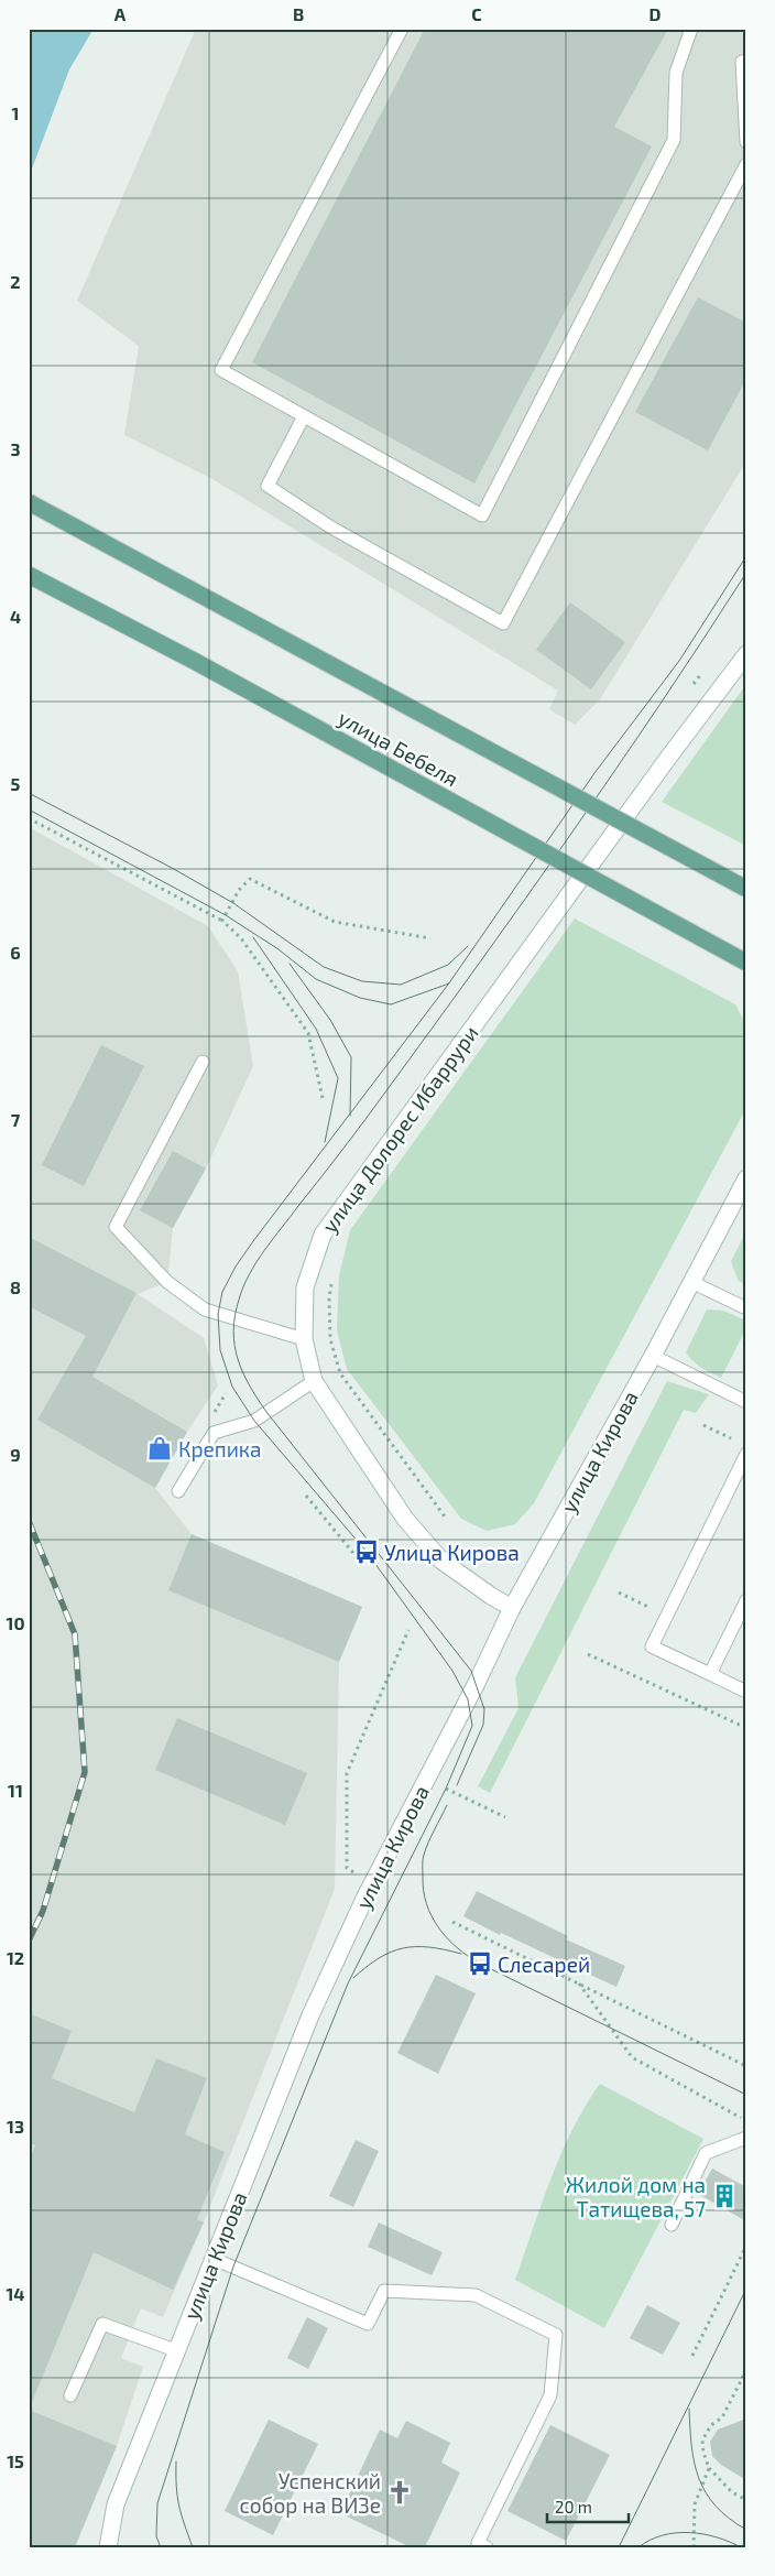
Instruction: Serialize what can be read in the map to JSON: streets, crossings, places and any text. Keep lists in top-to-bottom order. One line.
{"streets":{"main road":["улица Бебеля","улица Долорес Ибаррури","улица Кирова"]},"crossings":[["улица Долорес Ибаррури","улица Кирова"]],"places":{"shop":["Крепика"],"bus stop":["Улица Кирова","Слесарей"],"building":["Жилой дом на Татищева, 57"],"church":["Успенский собор на ВИЗе"]},"scale_bar":"20 m","grid":{"columns":["A","B","C","D"],"rows":["1","2","3","4","5","6","7","8","9","10","11","12","13","14","15"]}}
